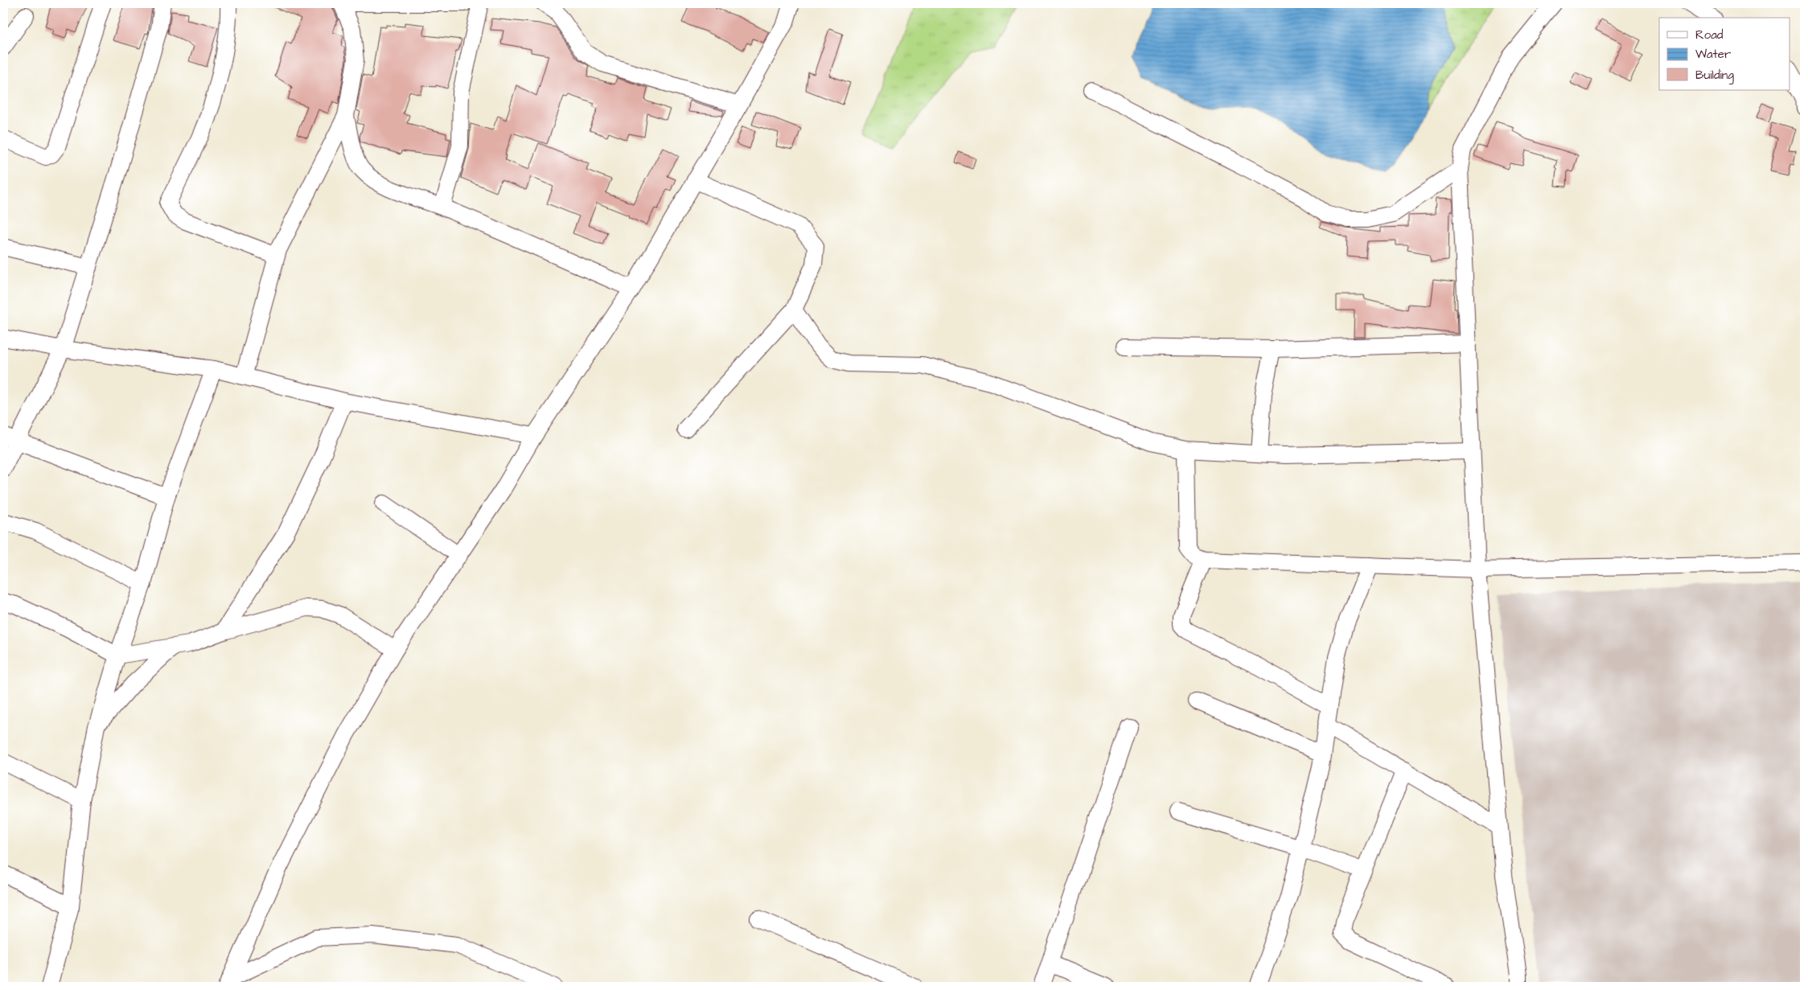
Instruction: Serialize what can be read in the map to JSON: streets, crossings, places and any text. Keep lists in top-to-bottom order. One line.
{"legend":["Road","Water","Building"]}
